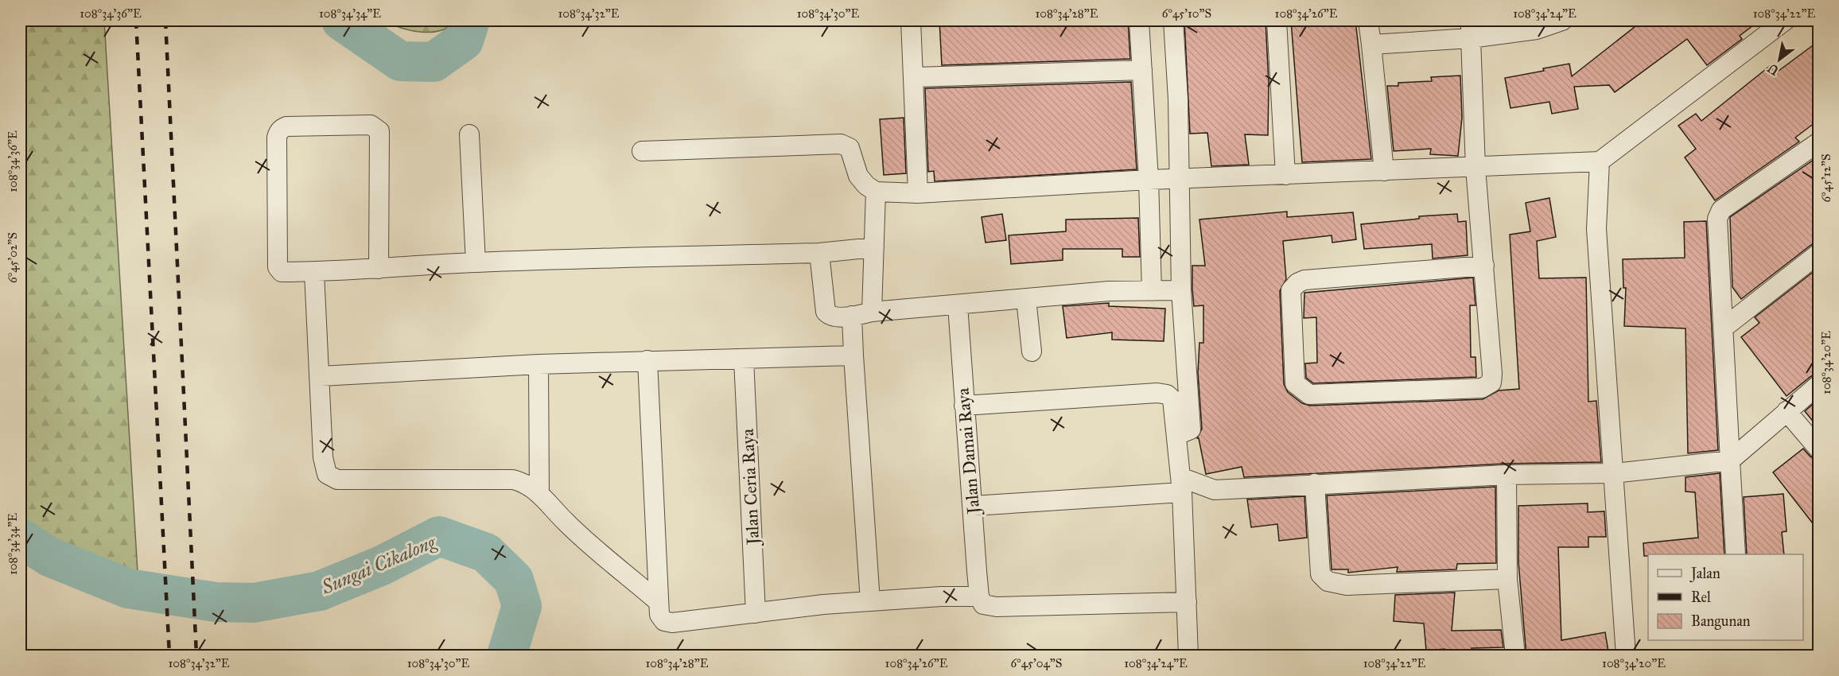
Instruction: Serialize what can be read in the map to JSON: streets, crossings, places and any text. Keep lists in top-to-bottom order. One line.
{"streets":{"street":["Jalan Damai Raya","Jalan Ceria Raya"]},"water":["Sungai Cikalong"],"legend":["Jalan","Rel","Bangunan"],"north":"bottom left","coordinates":["108°34'36\"E","108°34'34\"E","108°34'32\"E","108°34'30\"E","108°34'28\"E","6°45'10\"S","108°34'26\"E","108°34'24\"E","108°34'22\"E","6°45'12\"S","6°45'02\"S","108°34'20\"E","6°45'04\"S"]}
